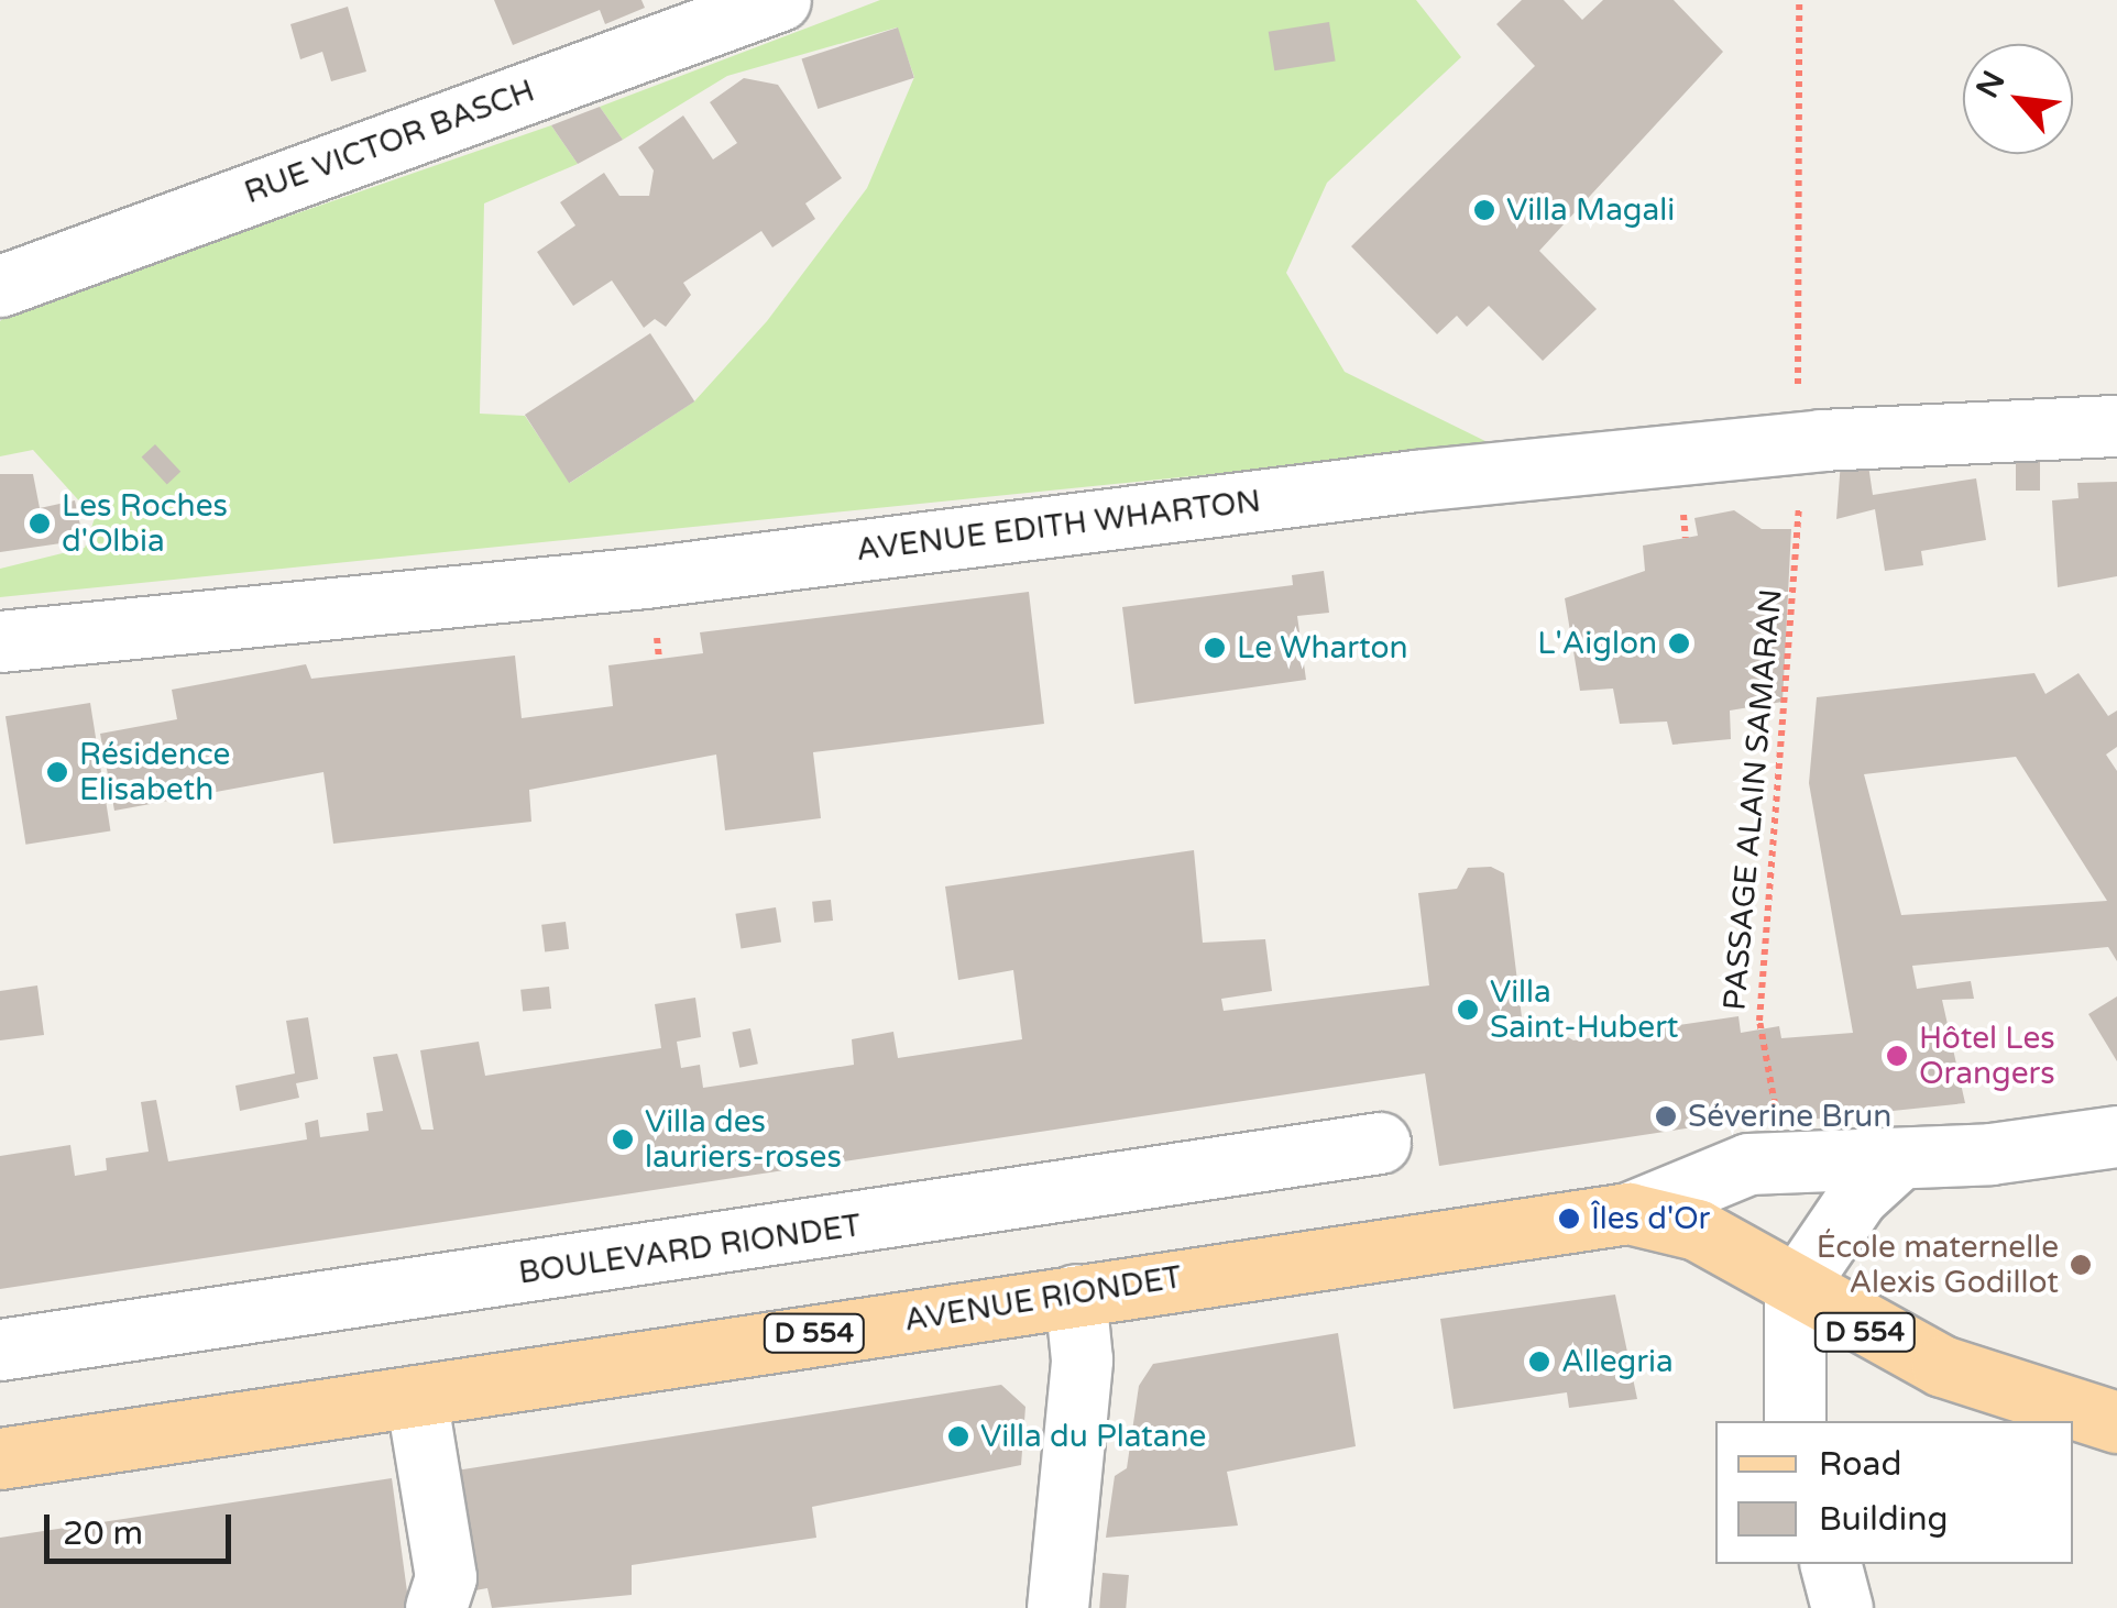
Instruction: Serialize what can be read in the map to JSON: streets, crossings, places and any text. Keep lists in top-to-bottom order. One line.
{"streets":{"main road":["AVENUE RIONDET","D 554"],"street":["RUE VICTOR BASCH","AVENUE EDITH WHARTON","BOULEVARD RIONDET"],"path":["PASSAGE ALAIN SAMARAN"]},"crossings":[["AVENUE RIONDET","D 554"]],"places":["Villa Magali","Les Roches d'Olbia","L'Aiglon","Le Wharton","Résidence Elisabeth","Villa Saint-Hubert","Hôtel Les Orangers","Séverine Brun","Villa des lauriers-roses","Îles d'Or","École maternelle Alexis Godillot","Allegria","Villa du Platane"],"legend":["Road","Building"],"scale_bar":"20 m","north":"top left"}
